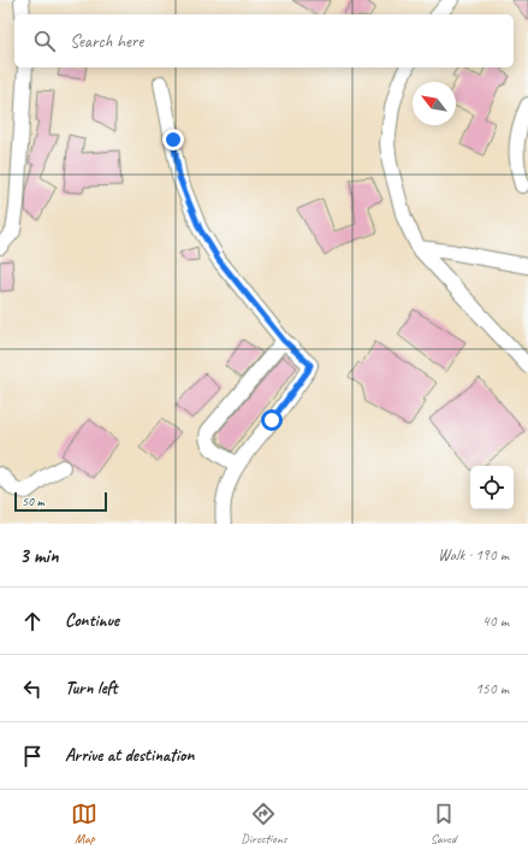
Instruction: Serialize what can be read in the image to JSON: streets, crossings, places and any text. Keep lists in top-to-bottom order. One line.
{"scale_bar":"50 m","north":"top left","page":{"search":"Search here","scale":"50 m","heading":["3 min","Walk · 190 m"],"list":[["Continue","40 m"],["Turn left","150 m"],"Arrive at destination"],"nav":["Map","Directions","Saved"]}}
